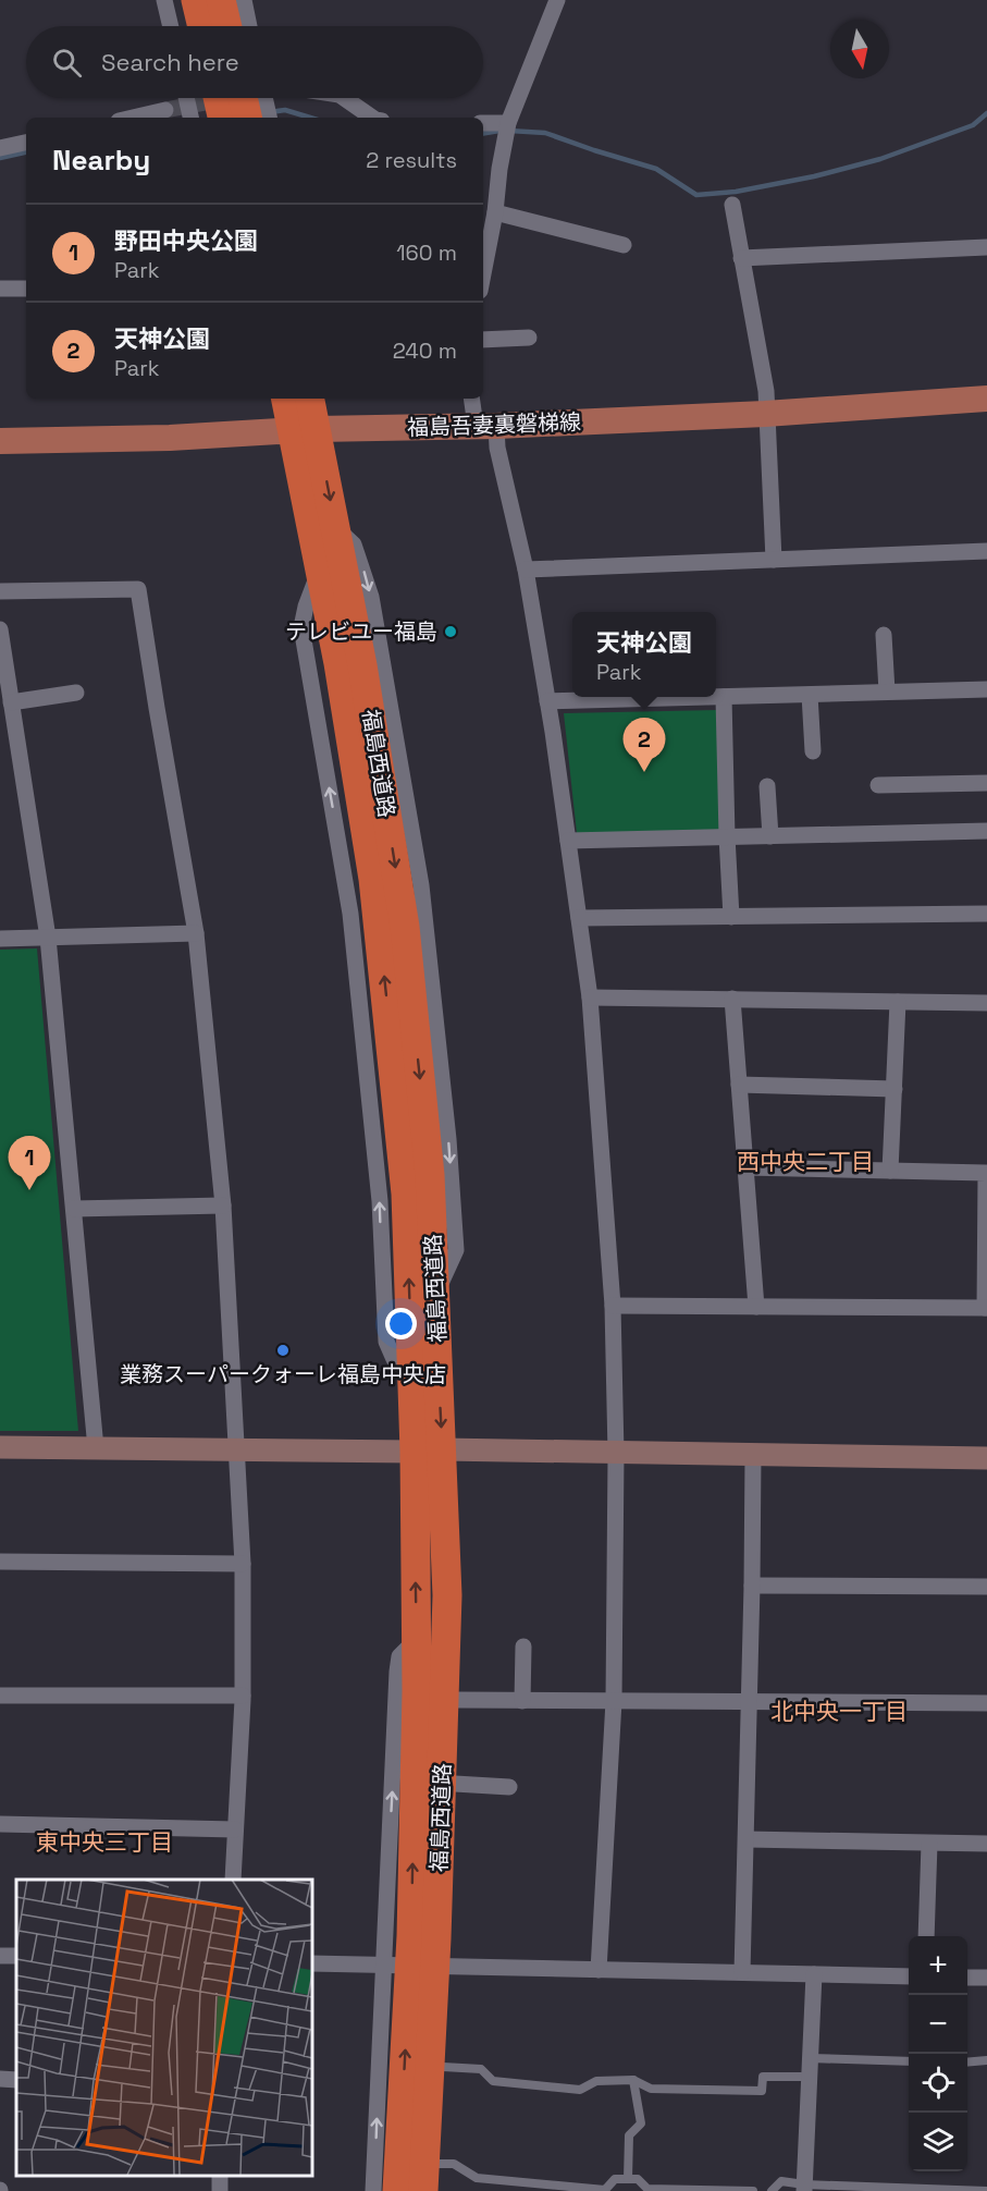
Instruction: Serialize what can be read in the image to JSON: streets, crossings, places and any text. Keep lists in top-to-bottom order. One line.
{"streets":{"highway":["福島西道路"],"main road":["福島吾妻裏磐梯線"]},"crossings":[["福島吾妻裏磐梯線","福島西道路"]],"districts":["西中央二丁目","北中央一丁目","東中央三丁目"],"places":["テレビユー福島","業務スーパークォーレ福島中央店"],"north":"bottom","page":{"search":"Search here","heading":["Nearby","2 results"],"list":[{"mark":"1","name":"野田中央公園","note":"Park","value":"160 m"},{"mark":"2","name":"天神公園","note":"Park","value":"240 m"}],"popup":["天神公園","Park"],"pins":["2","1"],"map_buttons":["+","−"]}}
